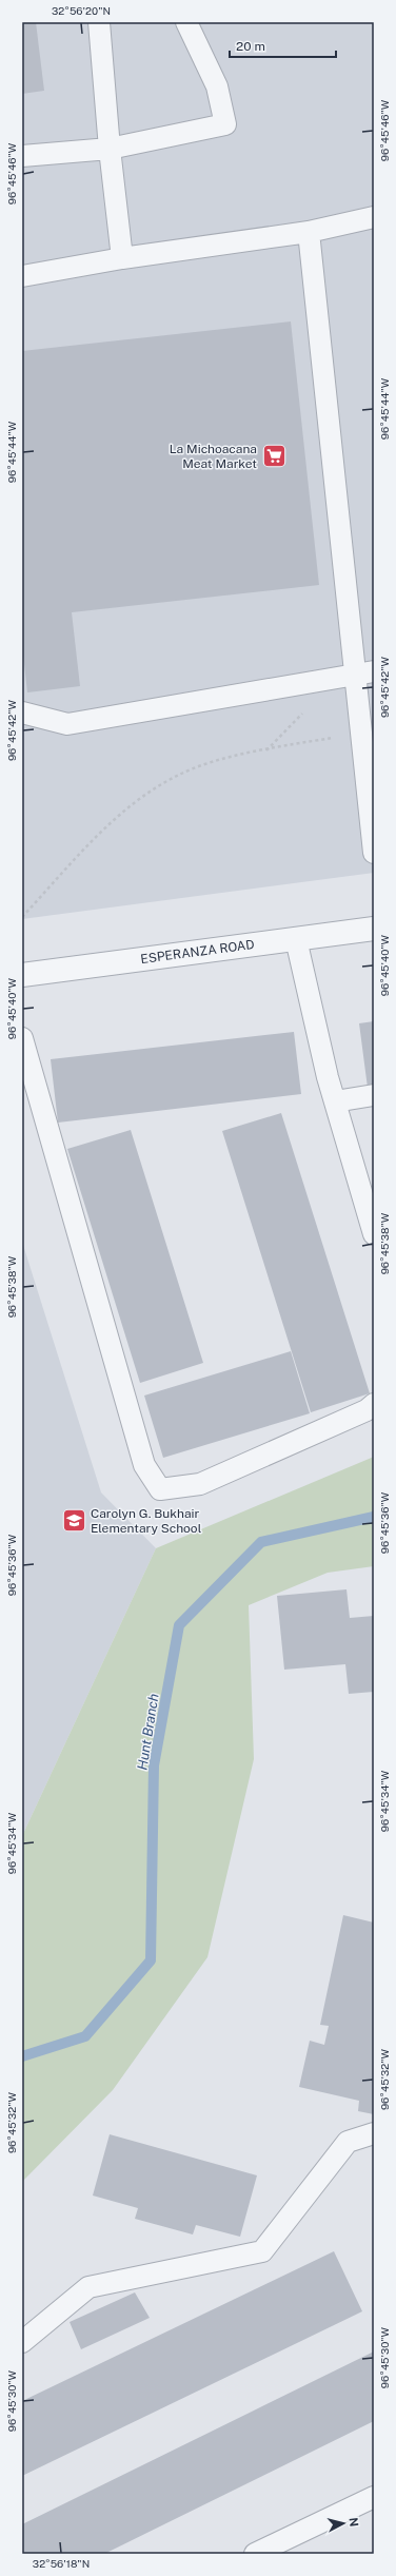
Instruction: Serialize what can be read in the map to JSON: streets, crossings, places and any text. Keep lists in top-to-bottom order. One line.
{"streets":{"street":["ESPERANZA ROAD"]},"water":["Hunt Branch"],"places":{"supermarket":["La Michoacana Meat Market"],"school or university":["Carolyn G. Bukhair Elementary School"]},"scale_bar":"20 m","north":"right","coordinates":["32°56'20\"N","96°45'46\"W","96°45'44\"W","96°45'42\"W","96°45'40\"W","96°45'38\"W","96°45'36\"W","96°45'34\"W","96°45'32\"W","96°45'30\"W","32°56'18\"N"]}
